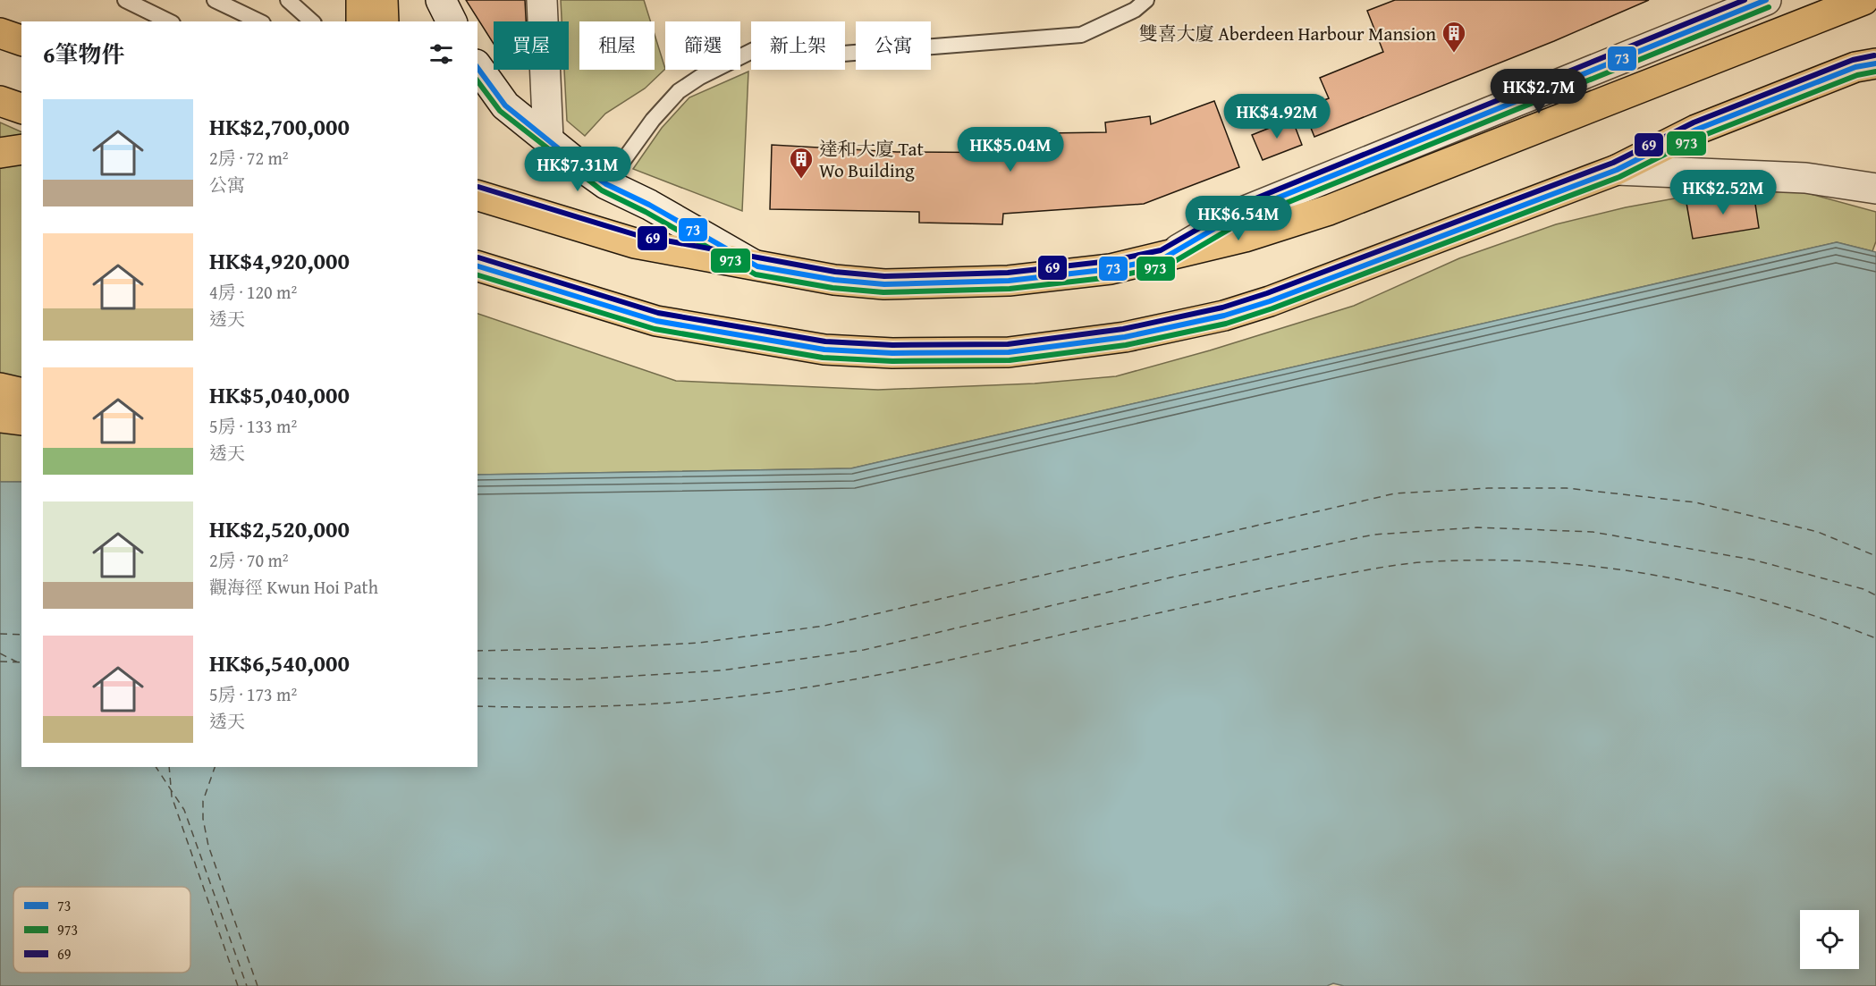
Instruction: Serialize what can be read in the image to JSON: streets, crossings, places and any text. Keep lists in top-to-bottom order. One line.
{"places":{"building":["雙喜大廈 Aberdeen Harbour Mansion","達和大廈 Tat Wo Building"]},"lines":["transit line 73","transit line 69","transit line 973"],"legend":["73","973","69"],"page":{"chip":["買屋","租屋","篩選","新上架","公寓"],"heading":"6筆物件","price":["HK$2.7M","HK$4.92M","HK$5.04M","HK$7.31M","HK$2.52M","HK$6.54M"],"list":[{"name":"HK$2,700,000","note":"2房 · 72 m² · 公寓"},{"name":"HK$4,920,000","note":"4房 · 120 m² · 透天"},{"name":"HK$5,040,000","note":"5房 · 133 m² · 透天"},{"name":"HK$2,520,000","note":"2房 · 70 m² · 觀海徑 Kwun Hoi Path"},{"name":"HK$6,540,000","note":"5房 · 173 m² · 透天"}]}}
